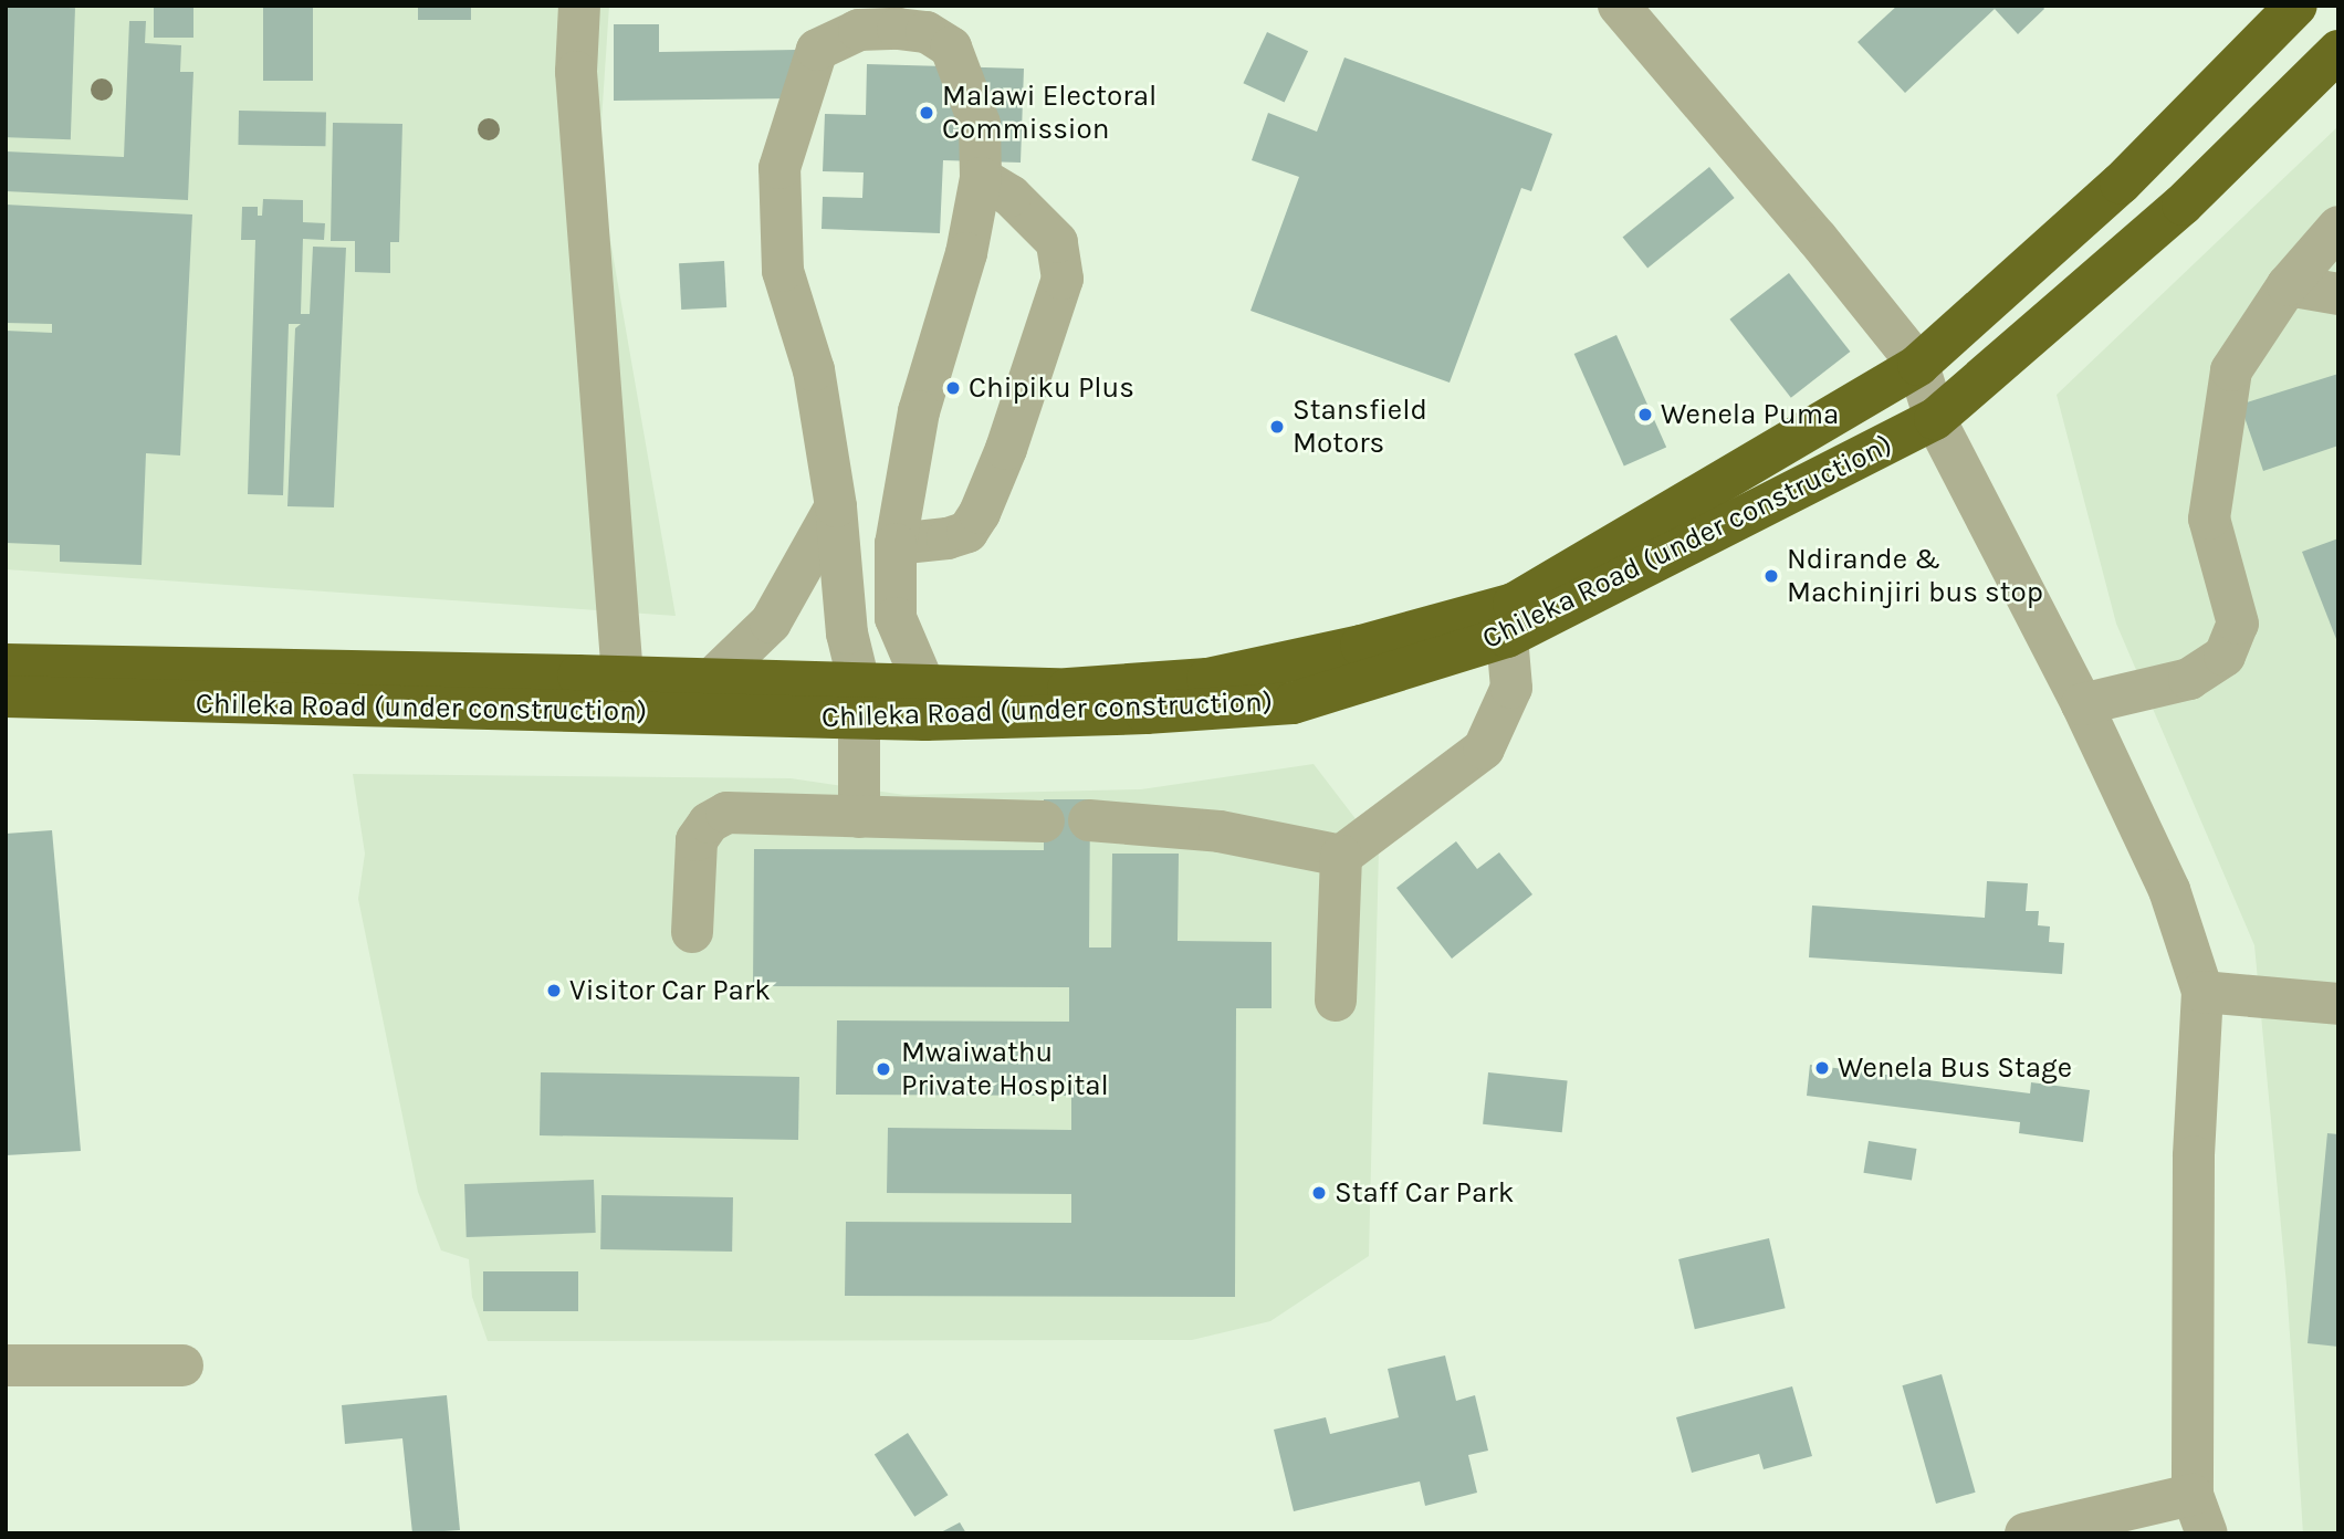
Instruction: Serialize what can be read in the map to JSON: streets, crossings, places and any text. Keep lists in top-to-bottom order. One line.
{"streets":{"highway":["Chileka Road (under construction)"]},"places":["Malawi Electoral Commission","Chipiku Plus","Wenela Puma","Stansfield Motors","Ndirande & Machinjiri bus stop","Visitor Car Park","Wenela Bus Stage","Mwaiwathu Private Hospital","Staff Car Park"]}
